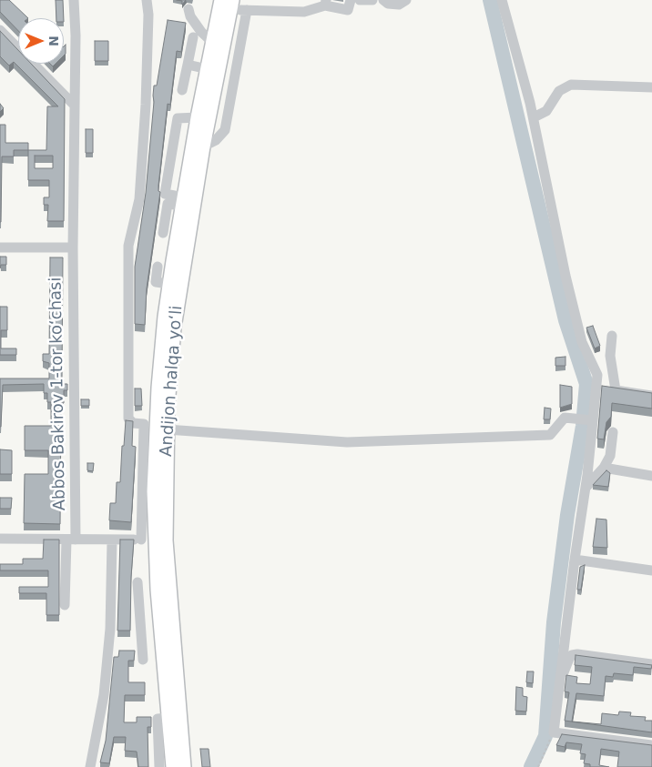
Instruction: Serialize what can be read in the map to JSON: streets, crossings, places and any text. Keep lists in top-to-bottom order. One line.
{"streets":{"highway":["Andijon halqa yo‘li"],"street":["Abbos Bakirov 1-tor koʻchasi"]},"north":"right"}
